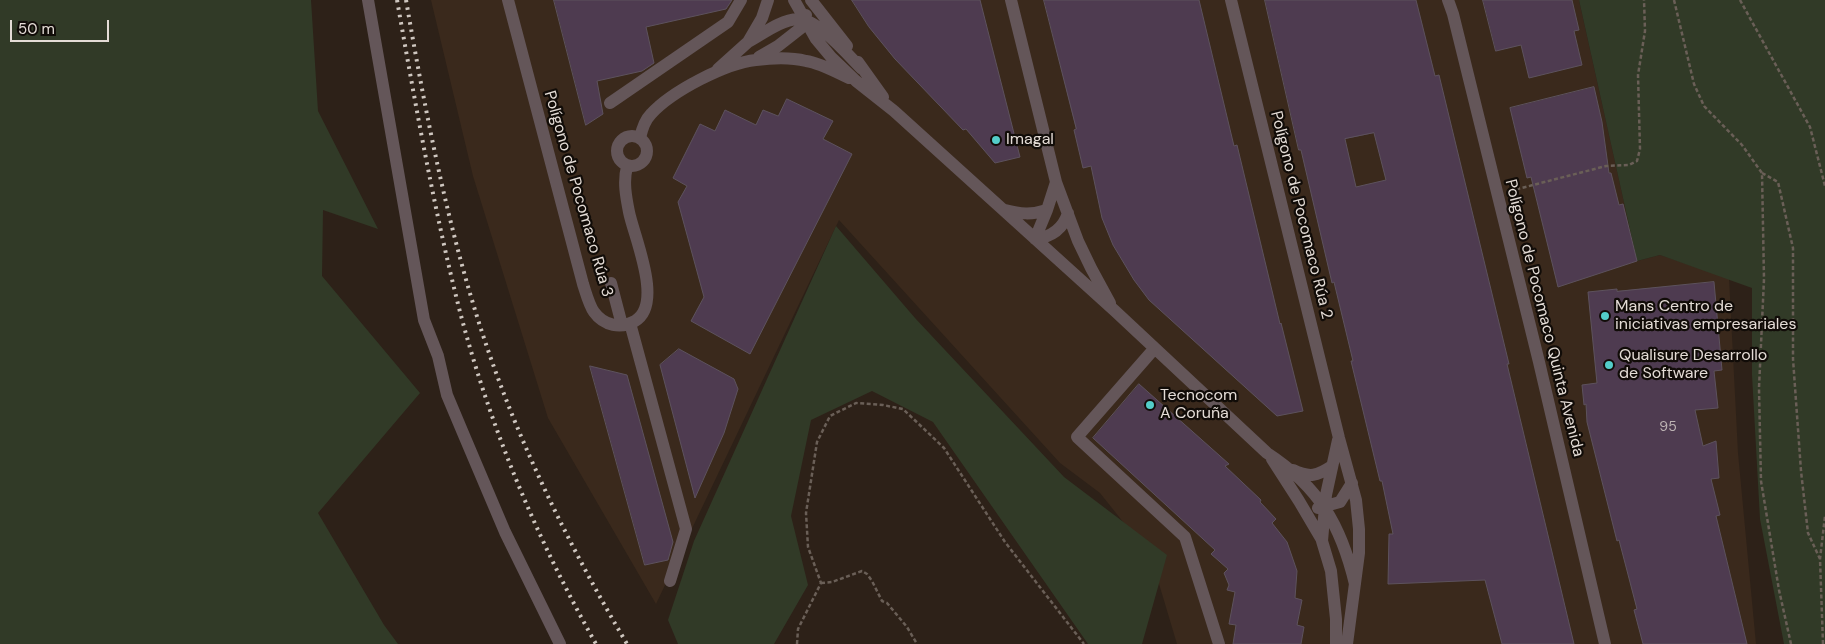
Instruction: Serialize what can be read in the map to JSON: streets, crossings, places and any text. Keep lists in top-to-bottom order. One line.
{"streets":{"street":["Polígono de Pocomaco Rúa 3","Polígono de Pocomaco Rúa 2","Polígono de Pocomaco Quinta Avenida"]},"places":["Imagal","Mans Centro de iniciativas empresariales","Qualisure Desarrollo de Software","Tecnocom A Coruña"],"house_numbers":["95"],"scale_bar":"50 m"}
